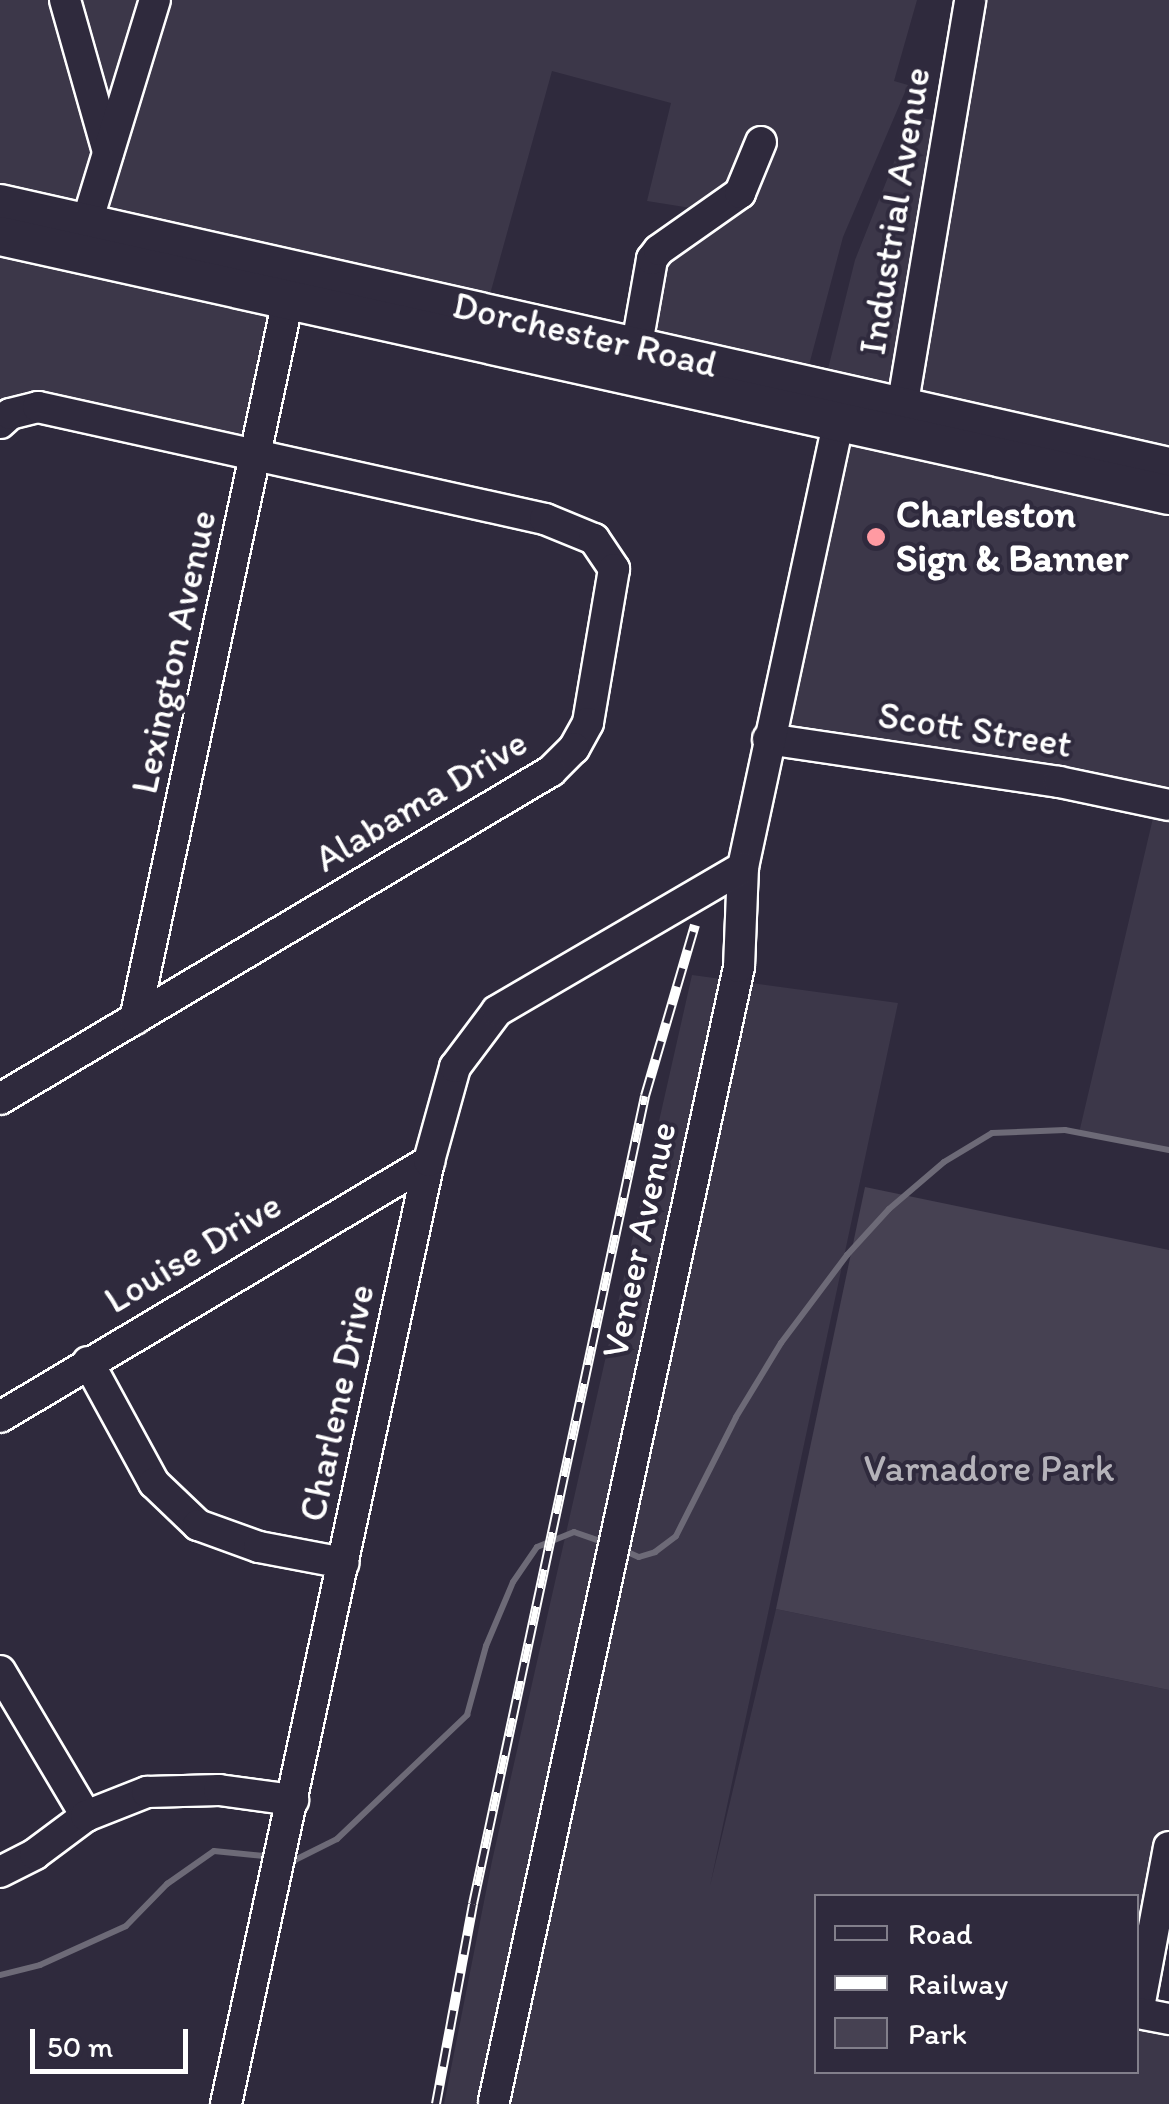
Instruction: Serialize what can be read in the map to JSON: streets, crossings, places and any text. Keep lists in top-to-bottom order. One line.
{"streets":{"main road":["Dorchester Road"],"street":["Industrial Avenue","Lexington Avenue","Scott Street","Alabama Drive","Veneer Avenue","Louise Drive","Charlene Drive"]},"crossings":[["Industrial Avenue","Dorchester Road"],["Dorchester Road","Lexington Avenue"],["Dorchester Road","Veneer Avenue"],["Lexington Avenue","Alabama Drive"],["Scott Street","Veneer Avenue"],["Veneer Avenue","Charlene Drive"],["Louise Drive","Charlene Drive"]],"parks":["Varnadore Park"],"places":["Charleston Sign & Banner"],"legend":["Road","Railway","Park"],"scale_bar":"50 m"}
